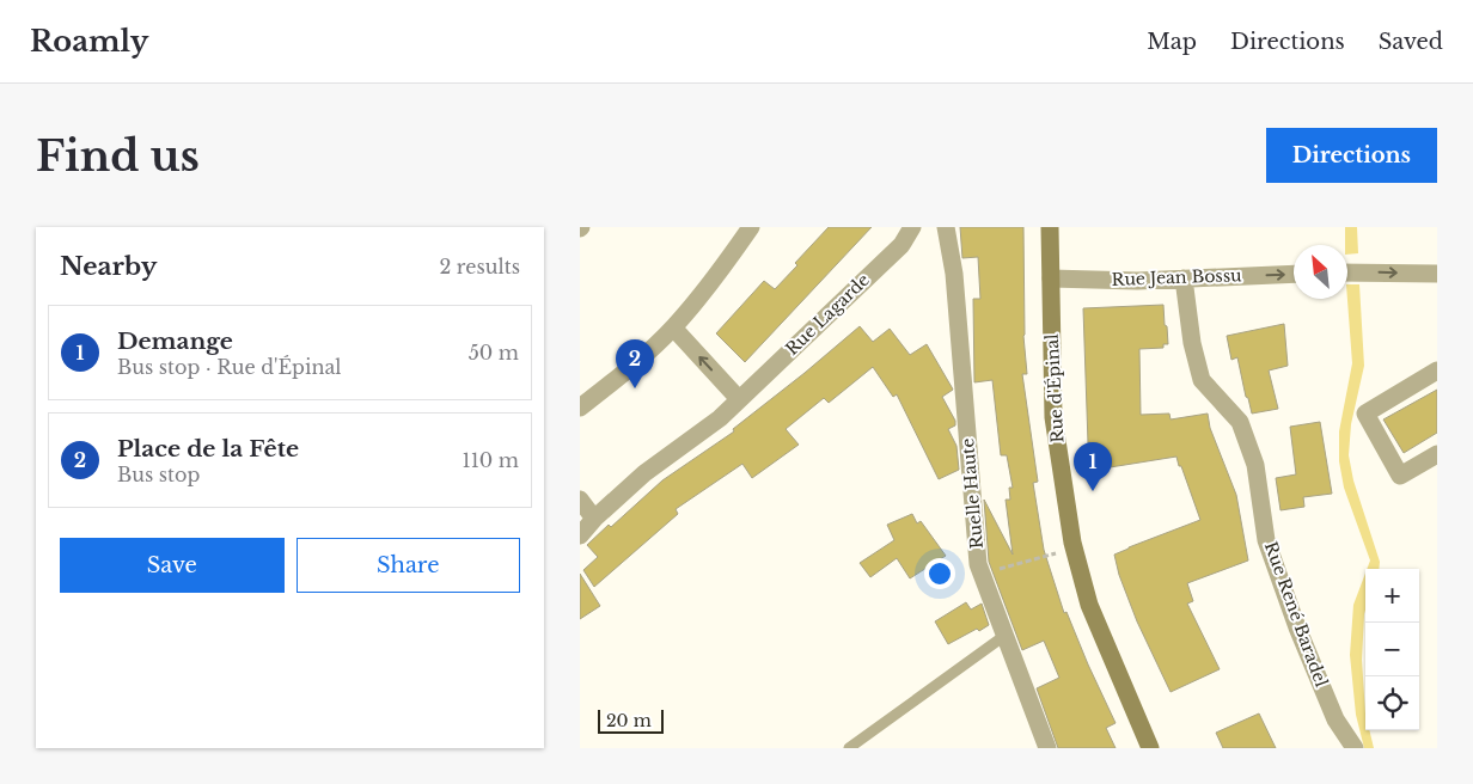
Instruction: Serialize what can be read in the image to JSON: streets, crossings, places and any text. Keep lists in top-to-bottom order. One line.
{"streets":{"main road":["Rue d'Épinal"],"street":["Rue Jean Bossu","Rue Lagarde","Ruelle Haute","Rue René Baradel"]},"crossings":[["Rue Jean Bossu","Rue d'Épinal"],["Rue Jean Bossu","Rue René Baradel"]],"one_way":["Rue Jean Bossu"],"scale_bar":"20 m","north":"top left","page":{"header":"Roamly","nav":["Map","Directions","Saved"],"buttons":["Directions",["Save","Share"]],"title":"Find us","heading":["Nearby","2 results"],"list":[{"mark":"1","name":"Demange","note":"Bus stop · Rue d'Épinal","value":"50 m"},{"mark":"2","name":"Place de la Fête","note":"Bus stop","value":"110 m"}],"pins":["2","1"],"map_buttons":["+","−"],"scale":"20 m"}}
